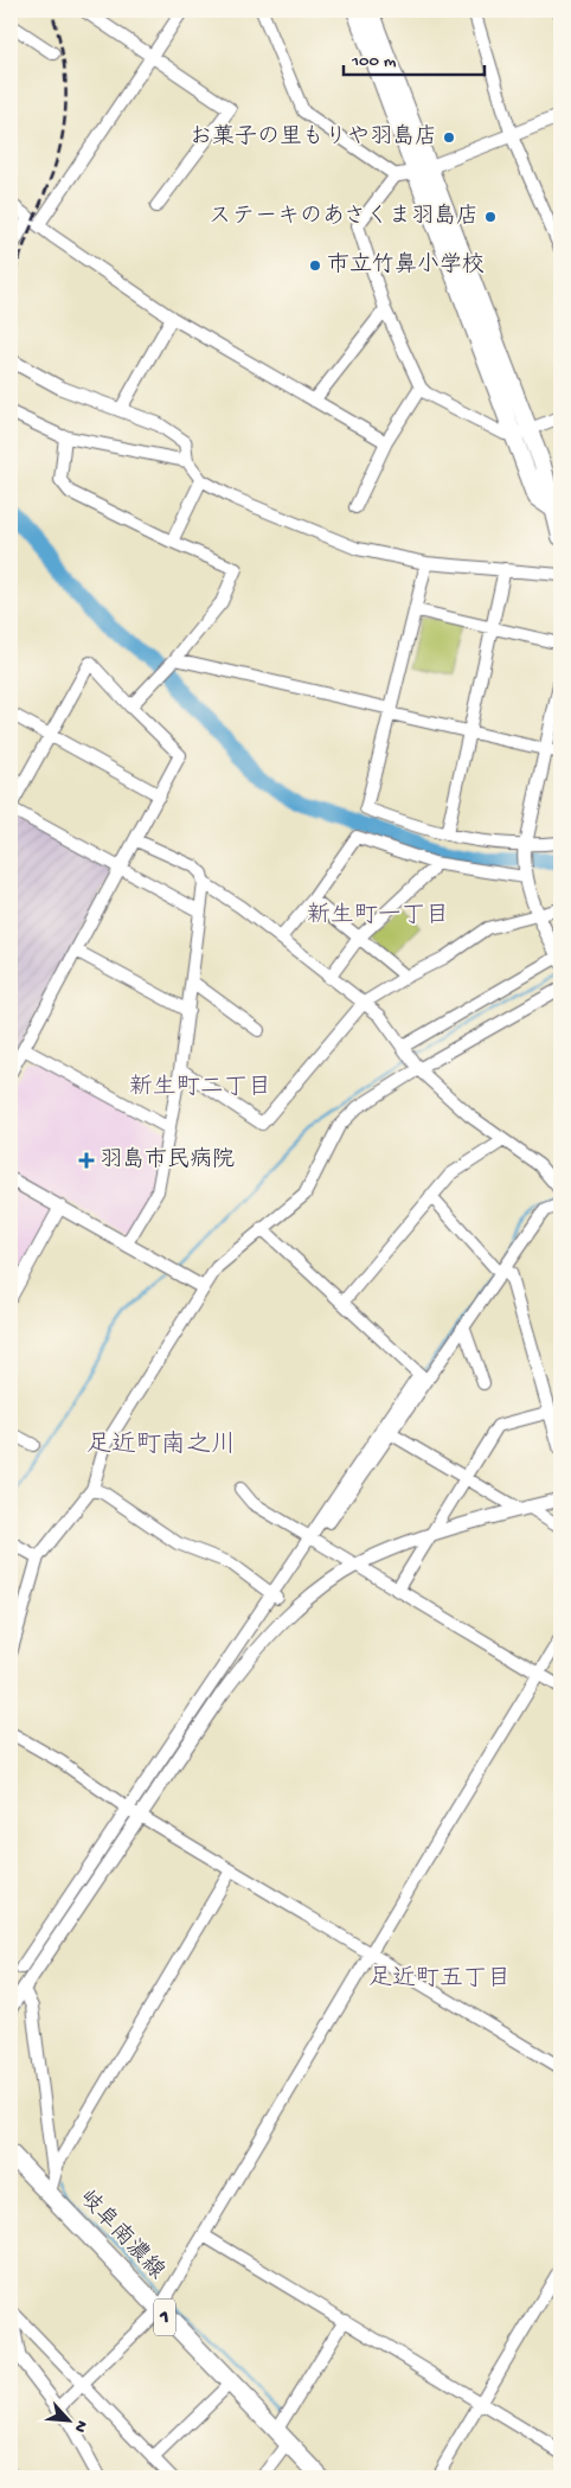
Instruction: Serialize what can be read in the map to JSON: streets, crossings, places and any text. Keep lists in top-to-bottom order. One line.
{"streets":{"main road":["岐阜南濃線","1"]},"districts":["新生町一丁目","新生町二丁目","足近町南之川","足近町五丁目"],"places":{"other":["お菓子の里もりや羽島店","ステーキのあさくま羽島店","市立竹鼻小学校"],"health":["羽島市民病院"]},"scale_bar":"100 m","north":"bottom right"}
